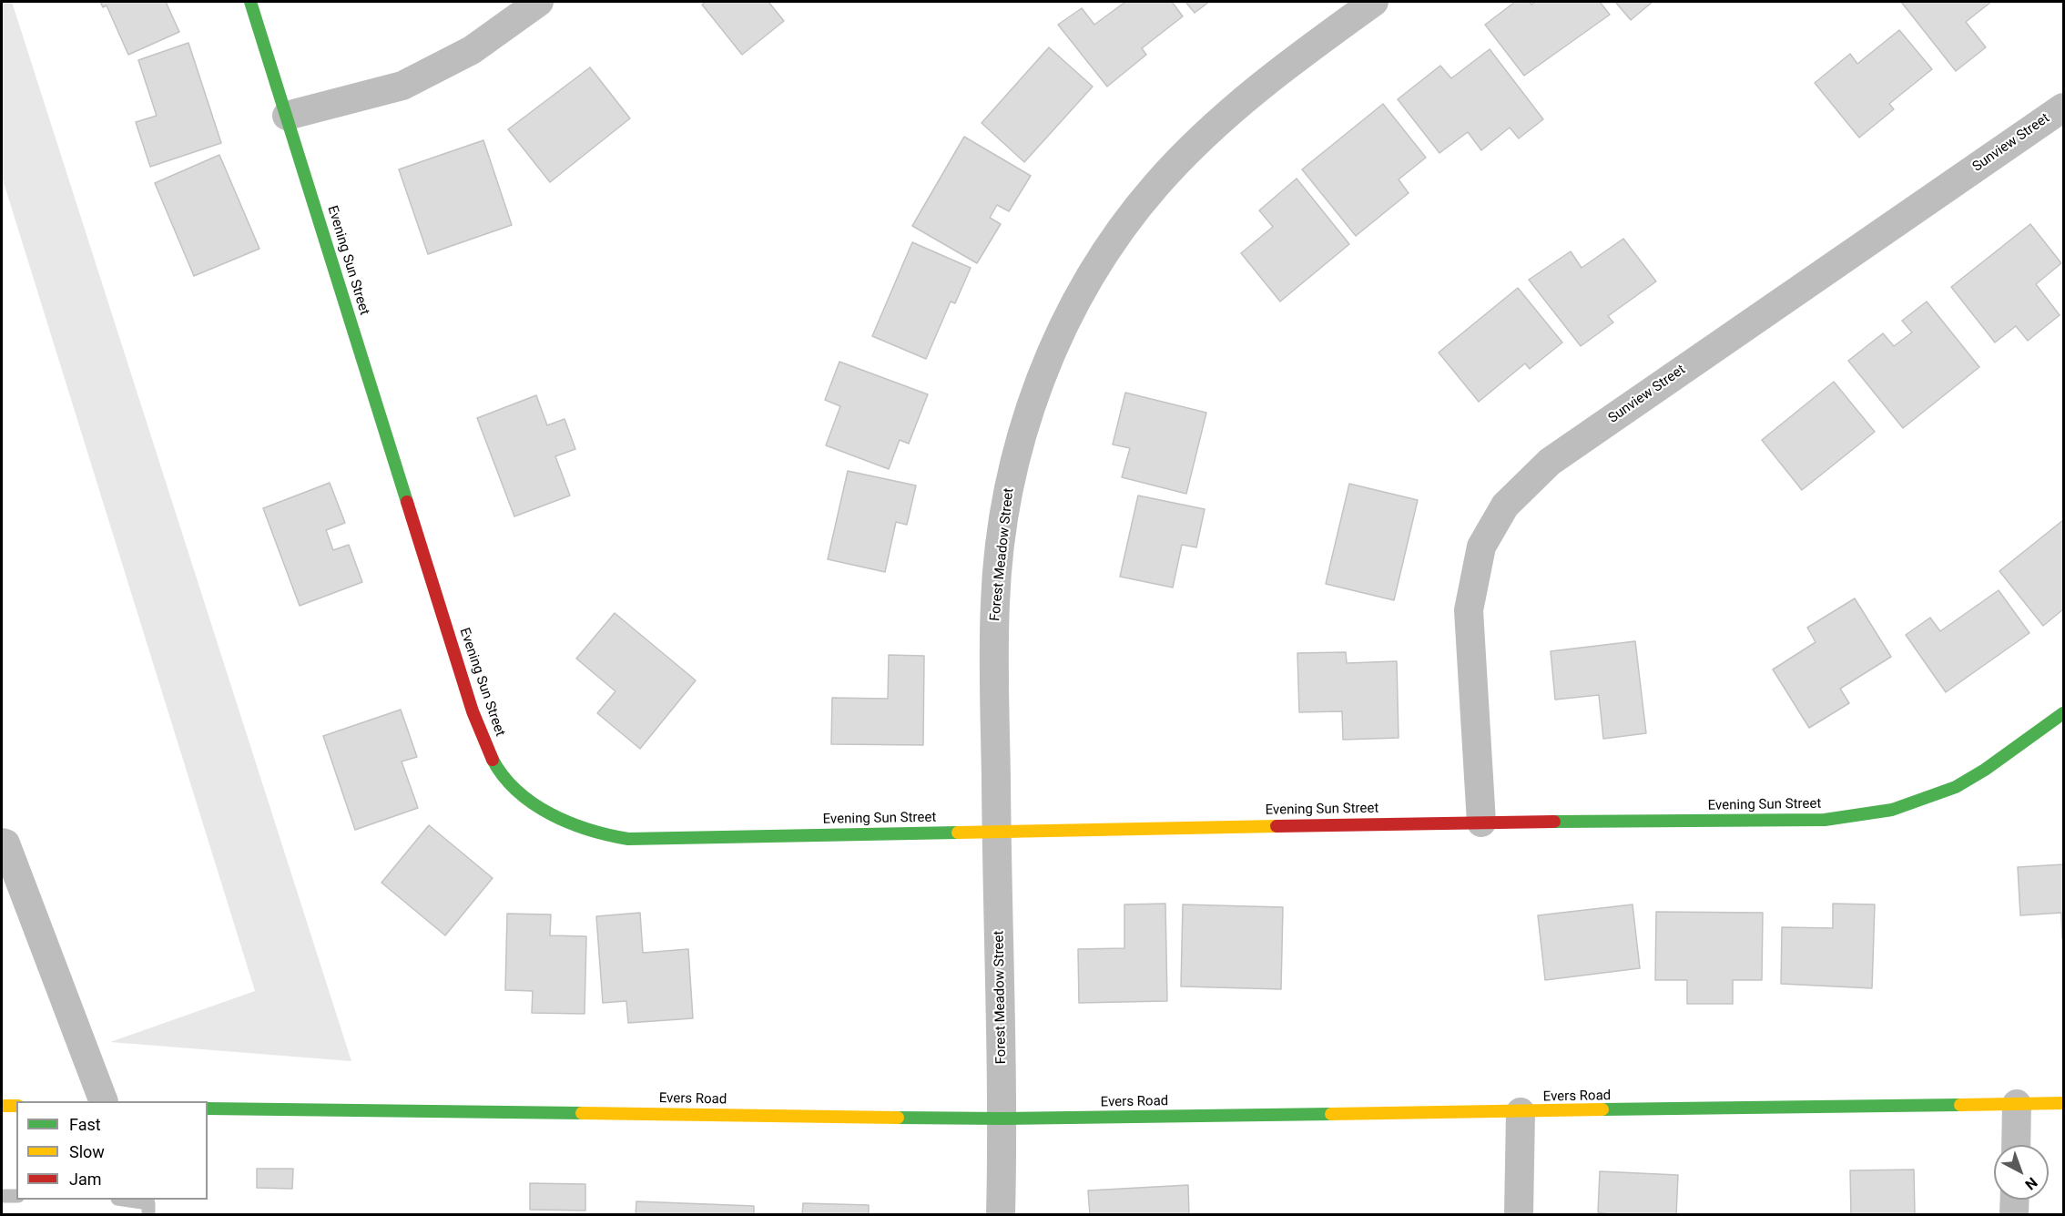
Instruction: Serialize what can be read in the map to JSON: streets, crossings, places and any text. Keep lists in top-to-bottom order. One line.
{"streets":{"street":["Sunview Street","Evening Sun Street","Forest Meadow Street","Evers Road"]},"crossings":[["Sunview Street","Evening Sun Street"],["Evening Sun Street","Forest Meadow Street"],["Forest Meadow Street","Evers Road"]],"legend":["Fast","Slow","Jam"],"north":"bottom right"}
